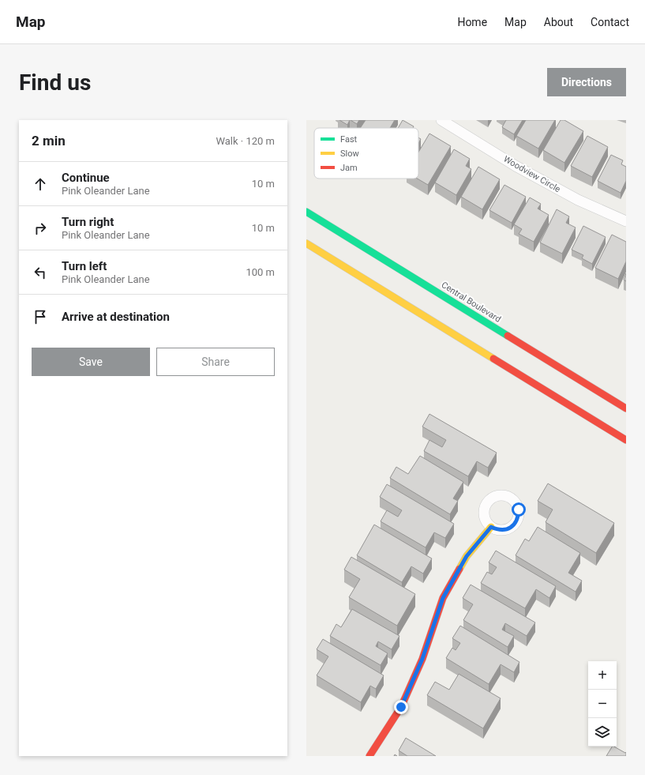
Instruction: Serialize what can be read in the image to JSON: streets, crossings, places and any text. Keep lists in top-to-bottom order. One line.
{"streets":{"street":["Woodview Circle","Central Boulevard"]},"legend":["Fast","Slow","Jam"],"page":{"header":"Map","nav":["Home","Map","About","Contact"],"buttons":["Directions",["Save","Share"]],"title":"Find us","heading":["2 min","Walk · 120 m"],"list":[["Continue","Pink Oleander Lane","10 m"],["Turn right","Pink Oleander Lane","10 m"],["Turn left","Pink Oleander Lane","100 m"],"Arrive at destination"],"map_buttons":["+","−"]}}
